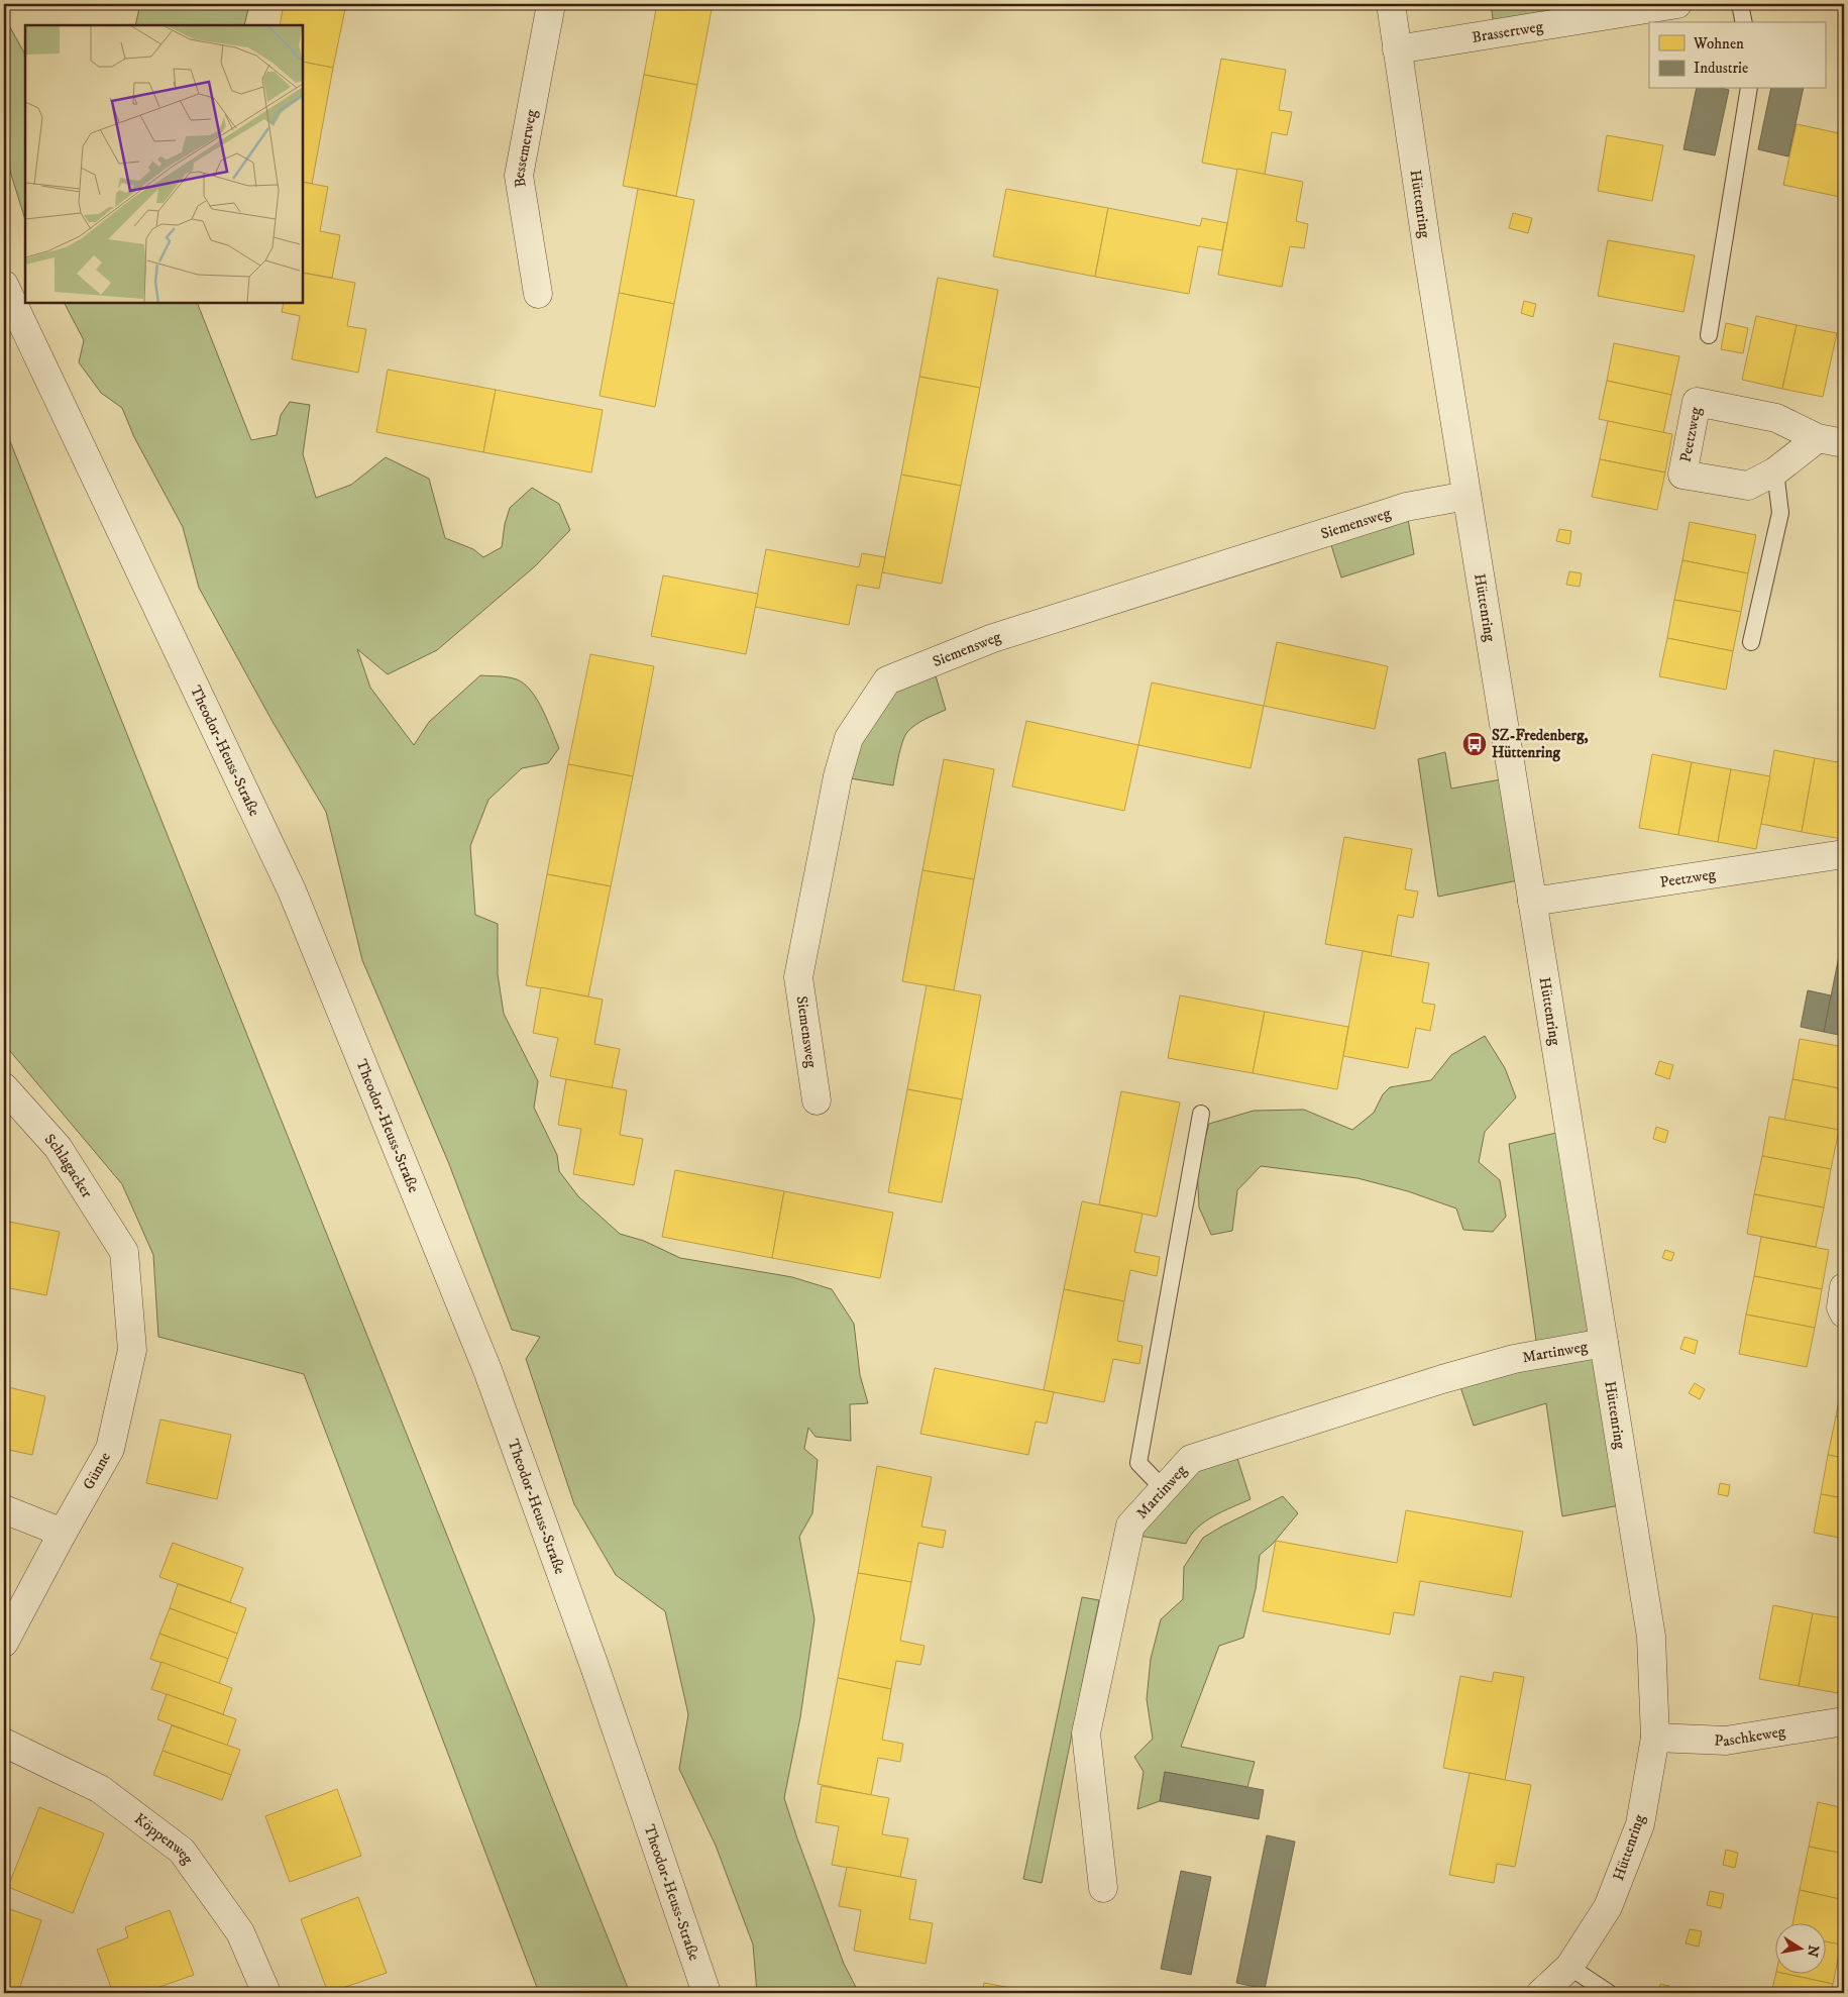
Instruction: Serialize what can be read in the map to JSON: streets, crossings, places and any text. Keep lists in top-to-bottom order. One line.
{"streets":{"street":["Brassertweg","Bessemerweg","Hüttenring","Peetzweg","Siemensweg","Theodor-Heuss-Straße","Schlagacker","Martinweg","Günne","Paschkeweg","Köppenweg"]},"crossings":[["Brassertweg","Hüttenring"],["Hüttenring","Peetzweg"],["Hüttenring","Siemensweg"],["Hüttenring","Martinweg"],["Hüttenring","Paschkeweg"],["Schlagacker","Günne"]],"places":{"bus stop":["SZ-Fredenberg, Hüttenring"]},"legend":["Wohnen","Industrie"],"north":"right"}
